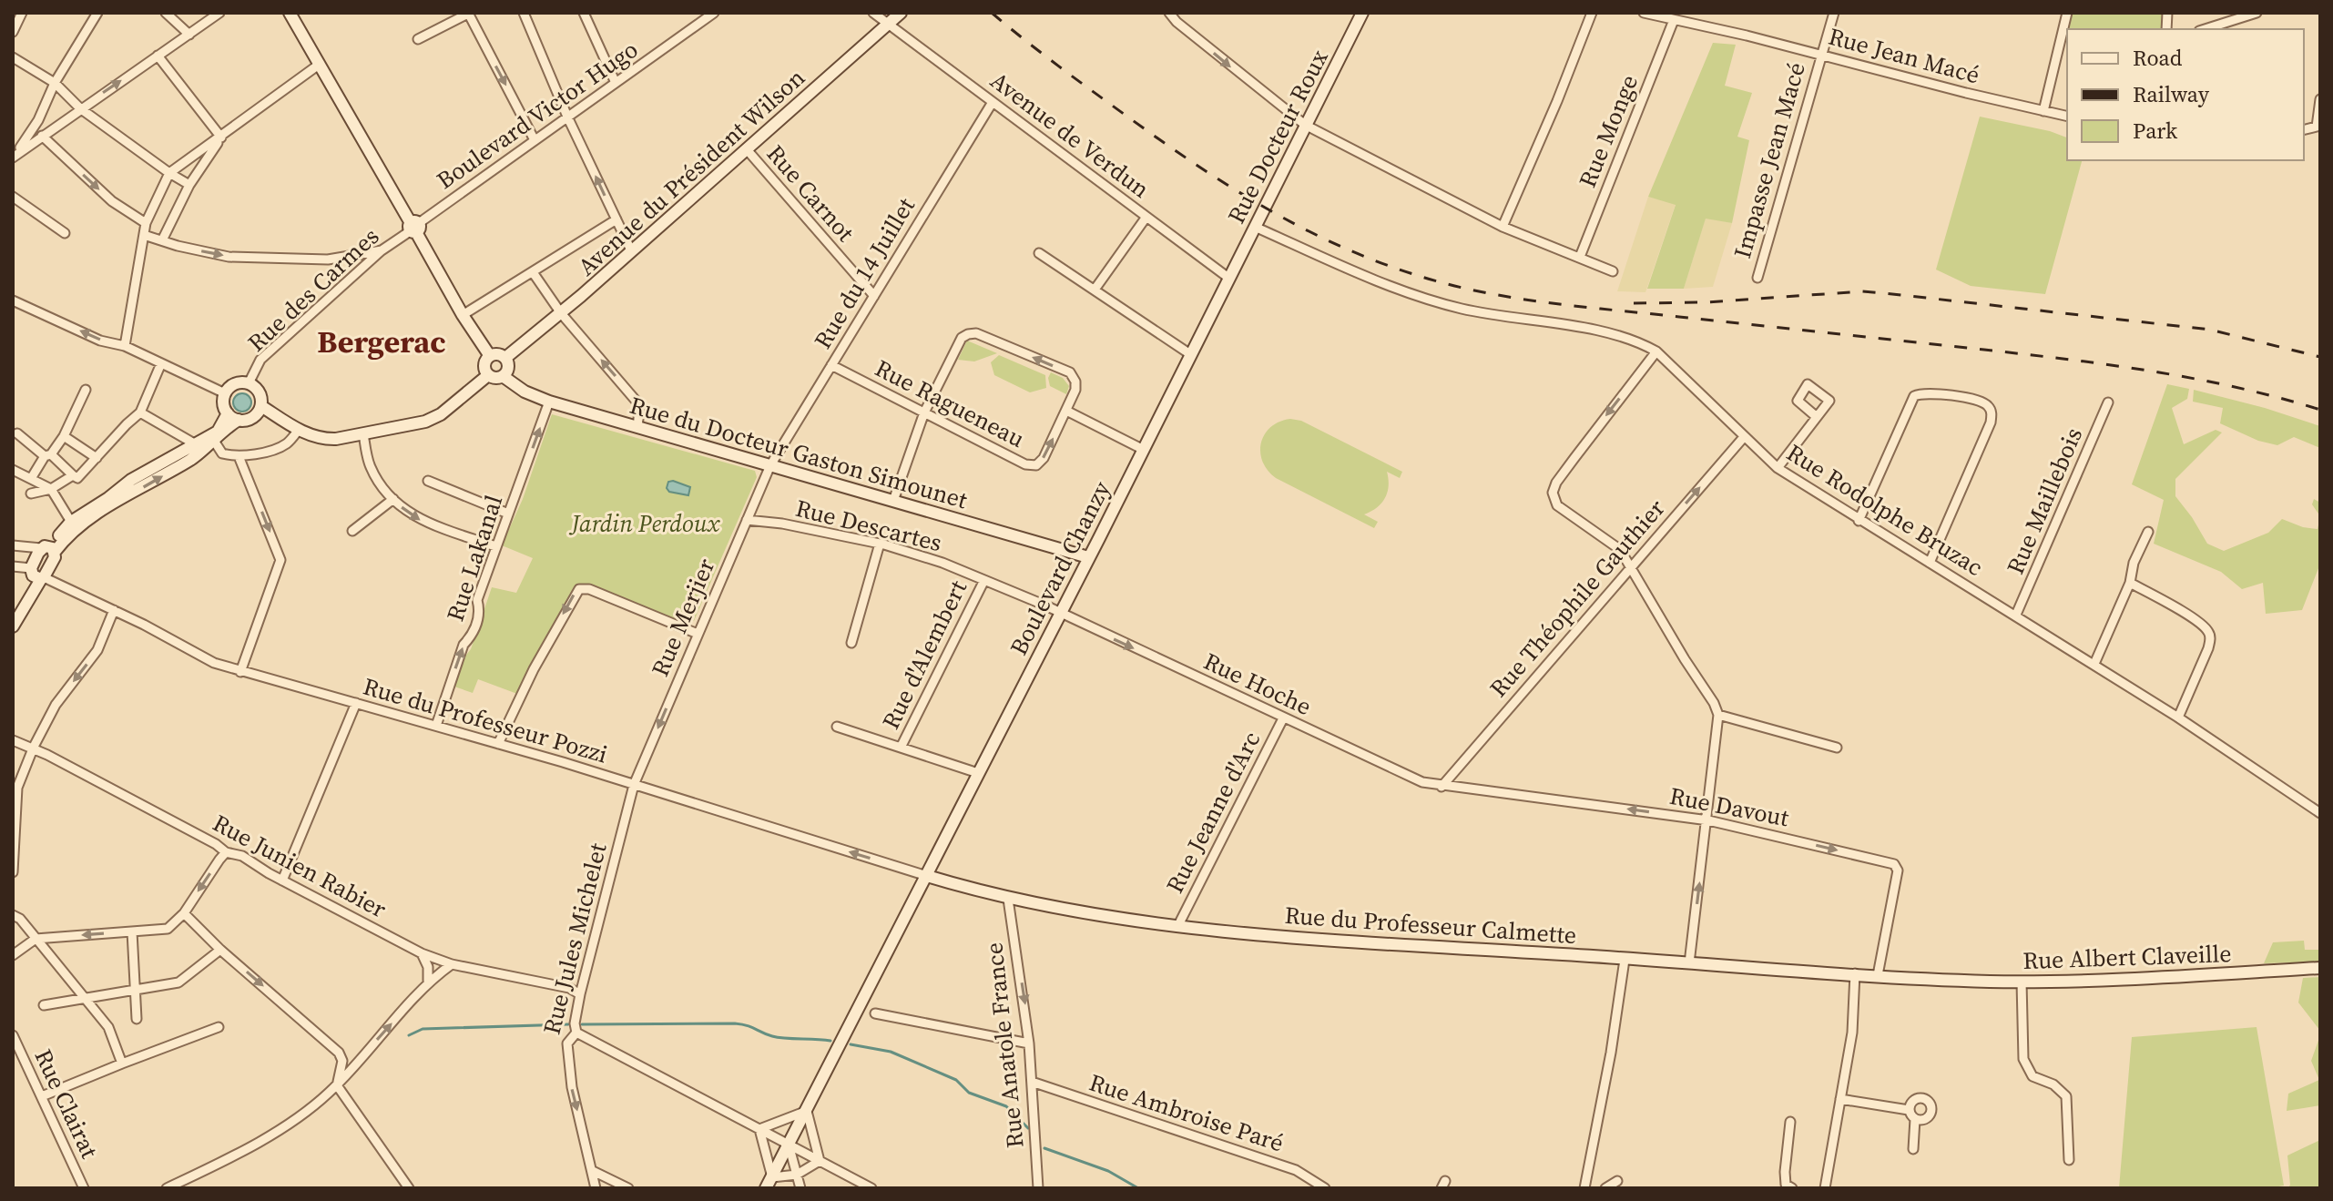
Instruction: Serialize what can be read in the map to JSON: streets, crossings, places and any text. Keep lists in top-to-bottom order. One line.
{"streets":{"main road":["Rue Docteur Roux","Avenue du Président Wilson","Rue du Docteur Gaston Simounet","Boulevard Chanzy","Rue du Professeur Calmette","Rue Albert Claveille"],"street":["Rue Jean Macé","Boulevard Victor Hugo","Rue Monge","Avenue de Verdun","Impasse Jean Macé","Rue Carnot","Rue du 14 Juillet","Rue des Carmes","Rue Ragueneau","Rue Maillebois","Rue Rodolphe Bruzac","Rue Descartes","Rue Lakanal","Rue Théophile Gauthier","Rue Merjier","Rue d'Alembert","Rue Hoche","Rue du Professeur Pozzi","Rue Davout","Rue Jeanne d'Arc","Rue Junien Rabier","Rue Jules Michelet","Rue Anatole France","Rue Clairat","Rue Ambroise Paré"]},"crossings":[["Rue Jean Macé","Rue Monge"],["Rue Jean Macé","Impasse Jean Macé"],["Boulevard Victor Hugo","Rue des Carmes"],["Avenue de Verdun","Rue Docteur Roux"],["Avenue de Verdun","Avenue du Président Wilson"],["Avenue de Verdun","Rue du 14 Juillet"],["Avenue de Verdun","Boulevard Chanzy"],["Rue Docteur Roux","Rue Rodolphe Bruzac"],["Rue Docteur Roux","Boulevard Chanzy"],["Avenue du Président Wilson","Rue Carnot"],["Avenue du Président Wilson","Rue du Docteur Gaston Simounet"],["Rue Carnot","Rue du 14 Juillet"],["Rue du 14 Juillet","Rue Ragueneau"],["Rue du 14 Juillet","Rue du Docteur Gaston Simounet"],["Rue du 14 Juillet","Rue Merjier"],["Rue du Docteur Gaston Simounet","Rue Lakanal"],["Rue du Docteur Gaston Simounet","Boulevard Chanzy"],["Rue du Docteur Gaston Simounet","Rue Merjier"],["Rue Maillebois","Rue Rodolphe Bruzac"],["Rue Rodolphe Bruzac","Rue Théophile Gauthier"],["Rue Descartes","Boulevard Chanzy"],["Rue Descartes","Rue Merjier"],["Rue Descartes","Rue d'Alembert"],["Rue Descartes","Rue Hoche"],["Rue Lakanal","Rue du Professeur Pozzi"],["Boulevard Chanzy","Rue Hoche"],["Boulevard Chanzy","Rue du Professeur Pozzi"],["Boulevard Chanzy","Rue du Professeur Calmette"],["Rue Théophile Gauthier","Rue Hoche"],["Rue Théophile Gauthier","Rue Davout"],["Rue Merjier","Rue du Professeur Pozzi"],["Rue Merjier","Rue Jules Michelet"],["Rue Hoche","Rue Davout"],["Rue Hoche","Rue Jeanne d'Arc"],["Rue du Professeur Pozzi","Rue du Professeur Calmette"],["Rue du Professeur Pozzi","Rue Jules Michelet"],["Rue Davout","Rue du Professeur Calmette"],["Rue Jeanne d'Arc","Rue du Professeur Calmette"],["Rue Junien Rabier","Rue Jules Michelet"],["Rue du Professeur Calmette","Rue Albert Claveille"],["Rue du Professeur Calmette","Rue Anatole France"],["Rue Anatole France","Rue Ambroise Paré"]],"one_way":["Rue Lakanal","Rue Théophile Gauthier","Rue Merjier","Rue Hoche","Rue Anatole France"],"districts":["Bergerac"],"parks":["Jardin Perdoux"],"legend":["Road","Railway","Park"]}
